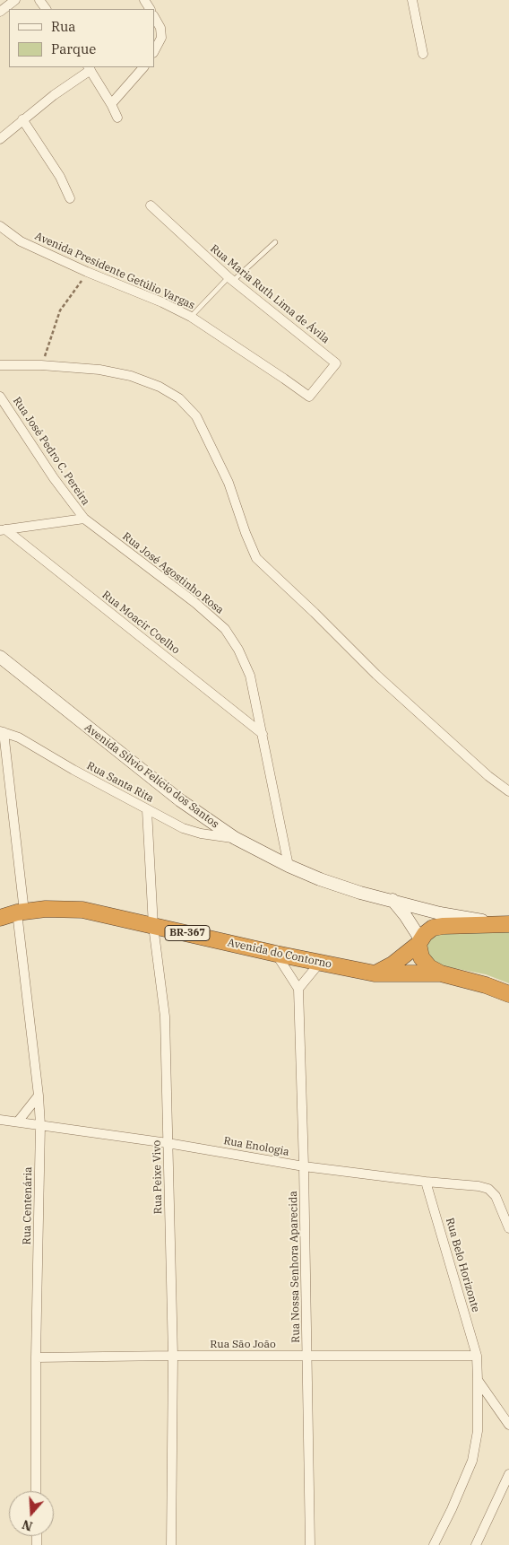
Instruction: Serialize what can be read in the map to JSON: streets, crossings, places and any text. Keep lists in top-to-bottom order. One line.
{"streets":{"highway":["BR-367","Avenida do Contorno"],"main road":["Avenida Sílvio Felício dos Santos"],"street":["Avenida Presidente Getúlio Vargas","Rua Maria Ruth Lima de Ávila","Rua José Pedro C. Pereira","Rua José Agostinho Rosa","Rua Moacir Coelho","Rua Santa Rita","Rua Enologia","Rua Peixe Vivo","Rua Centenária","Rua Belo Horizonte","Rua Nossa Senhora Aparecida","Rua São João"]},"crossings":[["Avenida Presidente Getúlio Vargas","Rua Maria Ruth Lima de Ávila"],["Rua José Pedro C. Pereira","Rua José Agostinho Rosa"],["Rua José Agostinho Rosa","Rua Moacir Coelho"],["Rua José Agostinho Rosa","Avenida Sílvio Felício dos Santos"],["Avenida Sílvio Felício dos Santos","Rua Santa Rita"],["Rua Santa Rita","Rua Peixe Vivo"],["Rua Santa Rita","Rua Centenária"],["BR-367","Avenida do Contorno"],["Avenida do Contorno","Rua Peixe Vivo"],["Avenida do Contorno","Rua Centenária"],["Rua Enologia","Rua Peixe Vivo"],["Rua Enologia","Rua Centenária"],["Rua Enologia","Rua Belo Horizonte"],["Rua Enologia","Rua Nossa Senhora Aparecida"],["Rua Peixe Vivo","Rua São João"],["Rua Centenária","Rua São João"],["Rua Belo Horizonte","Rua São João"],["Rua Nossa Senhora Aparecida","Rua São João"]],"legend":["Rua","Parque"],"north":"bottom"}
